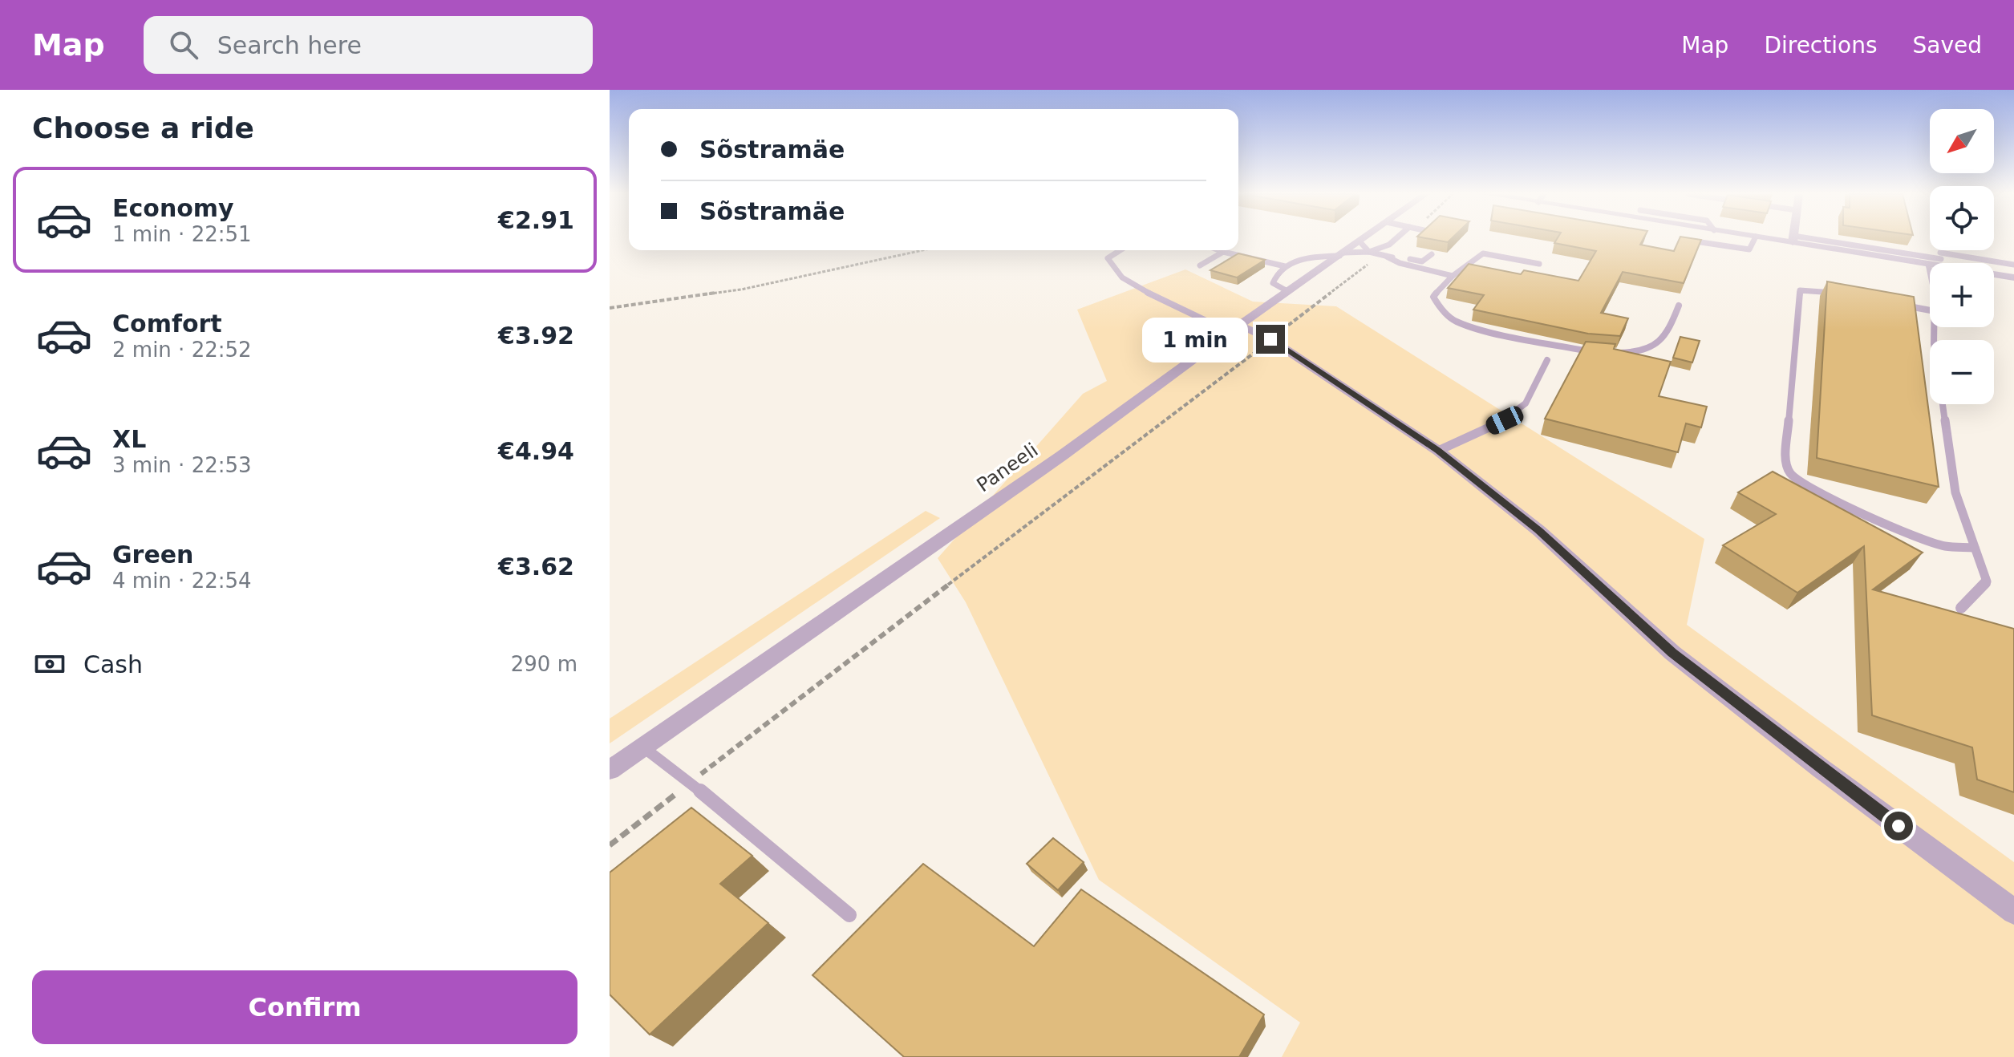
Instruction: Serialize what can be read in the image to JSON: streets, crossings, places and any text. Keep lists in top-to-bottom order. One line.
{"streets":{"street":["Paneeli"]},"north":"bottom left","page":{"header":"Map","search":"Search here","nav":["Map","Directions","Saved"],"heading":"Choose a ride","map_buttons":["+","−"],"banner":["Sõstramäe","Sõstramäe"],"list":[{"name":"Economy","note":"1 min · 22:51","value":"€2.91"},{"name":"Comfort","note":"2 min · 22:52","value":"€3.92"},{"name":"XL","note":"3 min · 22:53","value":"€4.94"},{"name":"Green","note":"4 min · 22:54","value":"€3.62"}],"bubble":"1 min","pay":["Cash","290 m"],"buttons":"Confirm"}}
